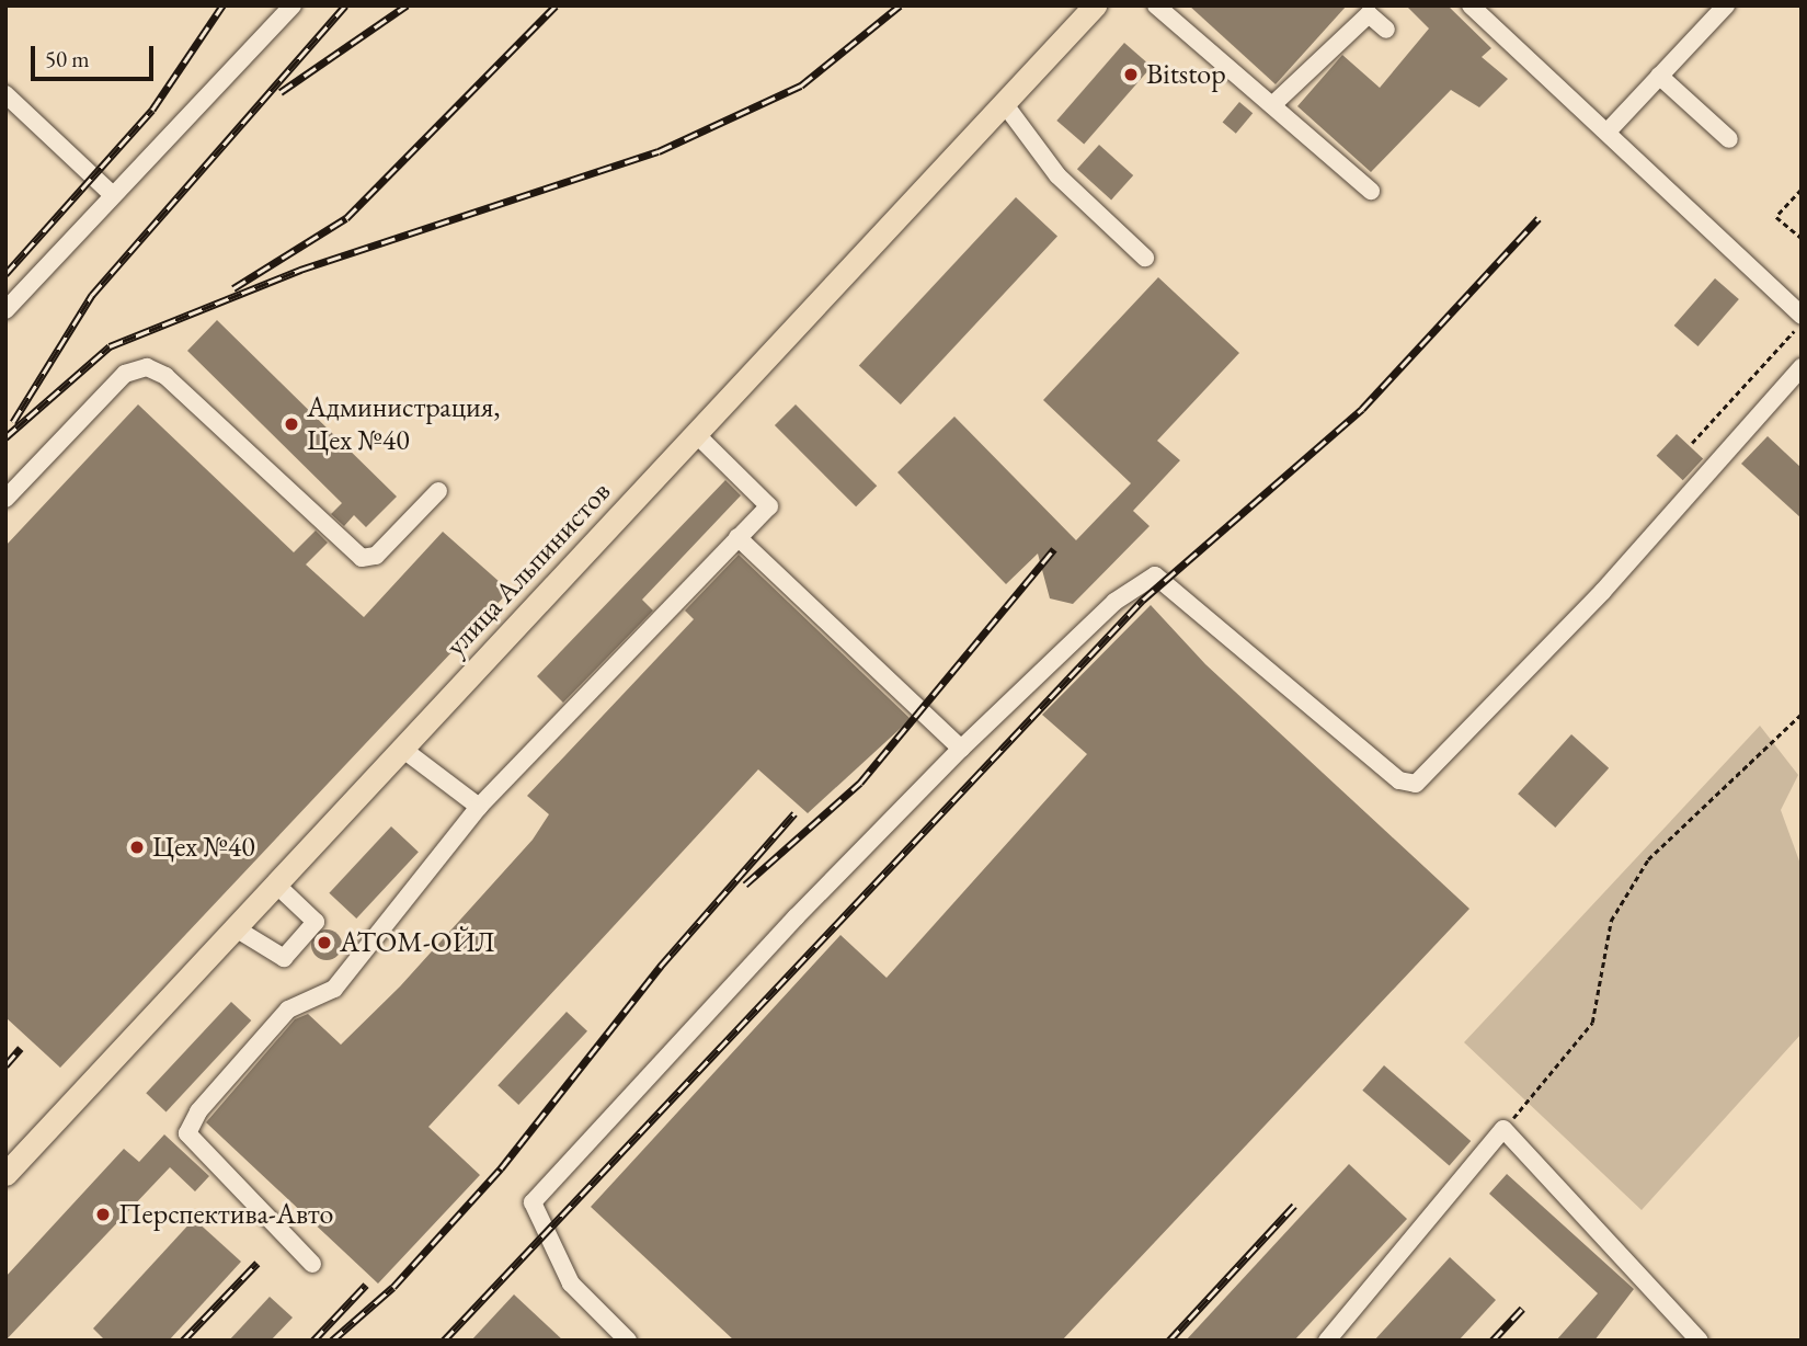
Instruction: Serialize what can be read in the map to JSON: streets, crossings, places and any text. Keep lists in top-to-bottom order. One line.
{"streets":{"main road":["улица Альпинистов"]},"places":["Bitstop","Администрация, Цех №40","Цех №40","АТОМ-ОЙЛ","Перспектива-Авто"],"scale_bar":"50 m"}
